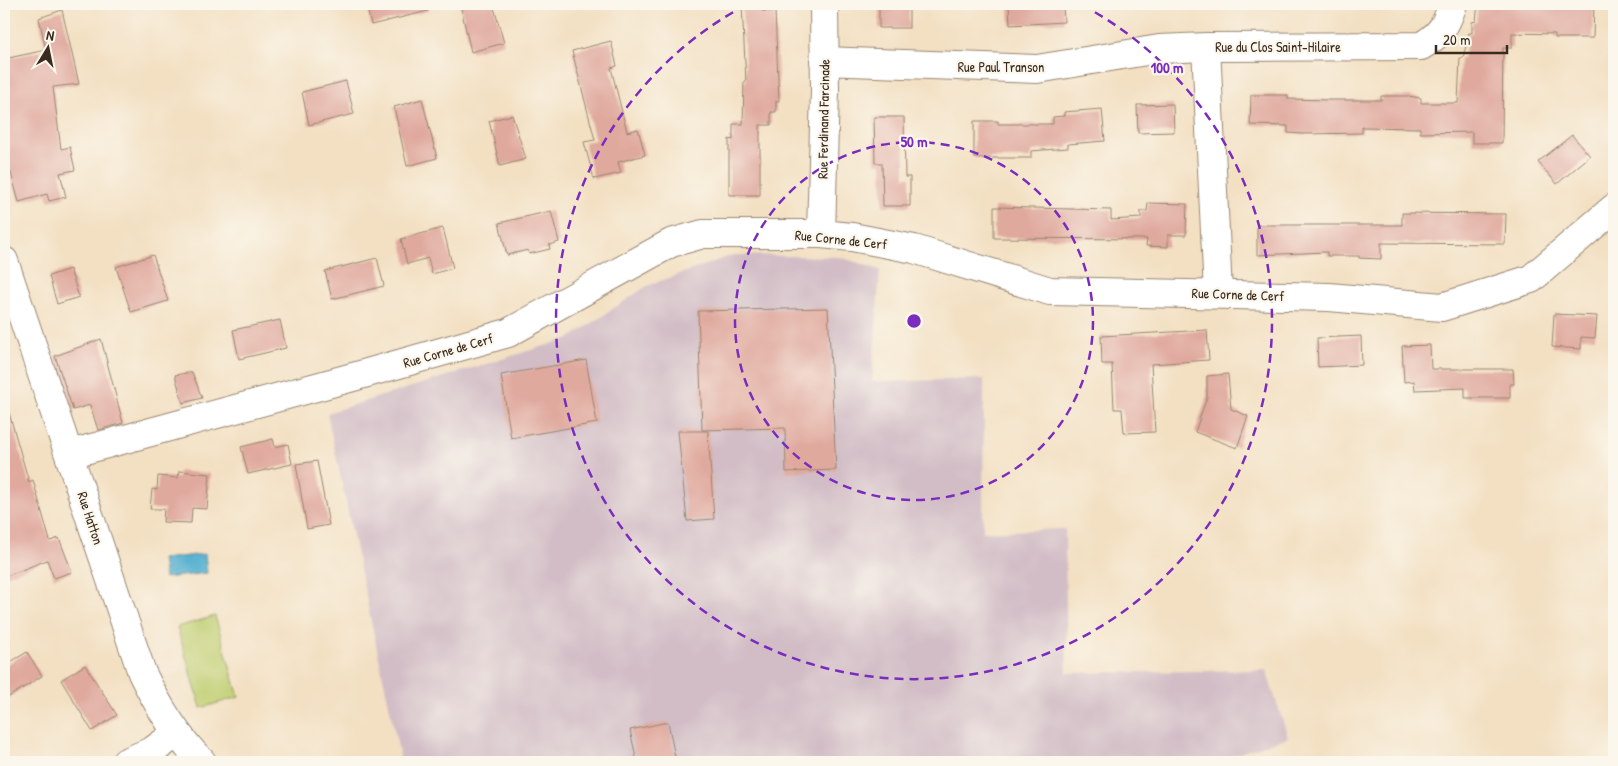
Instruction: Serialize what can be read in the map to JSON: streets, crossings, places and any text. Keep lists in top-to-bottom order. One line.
{"streets":{"street":["Rue du Clos Saint-Hilaire","Rue Paul Transon","Rue Ferdinand Farcinade","Rue Corne de Cerf","Rue Hatton"]},"crossings":[["Rue du Clos Saint-Hilaire","Rue Paul Transon"],["Rue du Clos Saint-Hilaire","Rue Corne de Cerf"],["Rue Paul Transon","Rue Ferdinand Farcinade"],["Rue Ferdinand Farcinade","Rue Corne de Cerf"],["Rue Corne de Cerf","Rue Hatton"]],"scale_bar":"20 m","north":"top","rings":["100 m","50 m"]}
